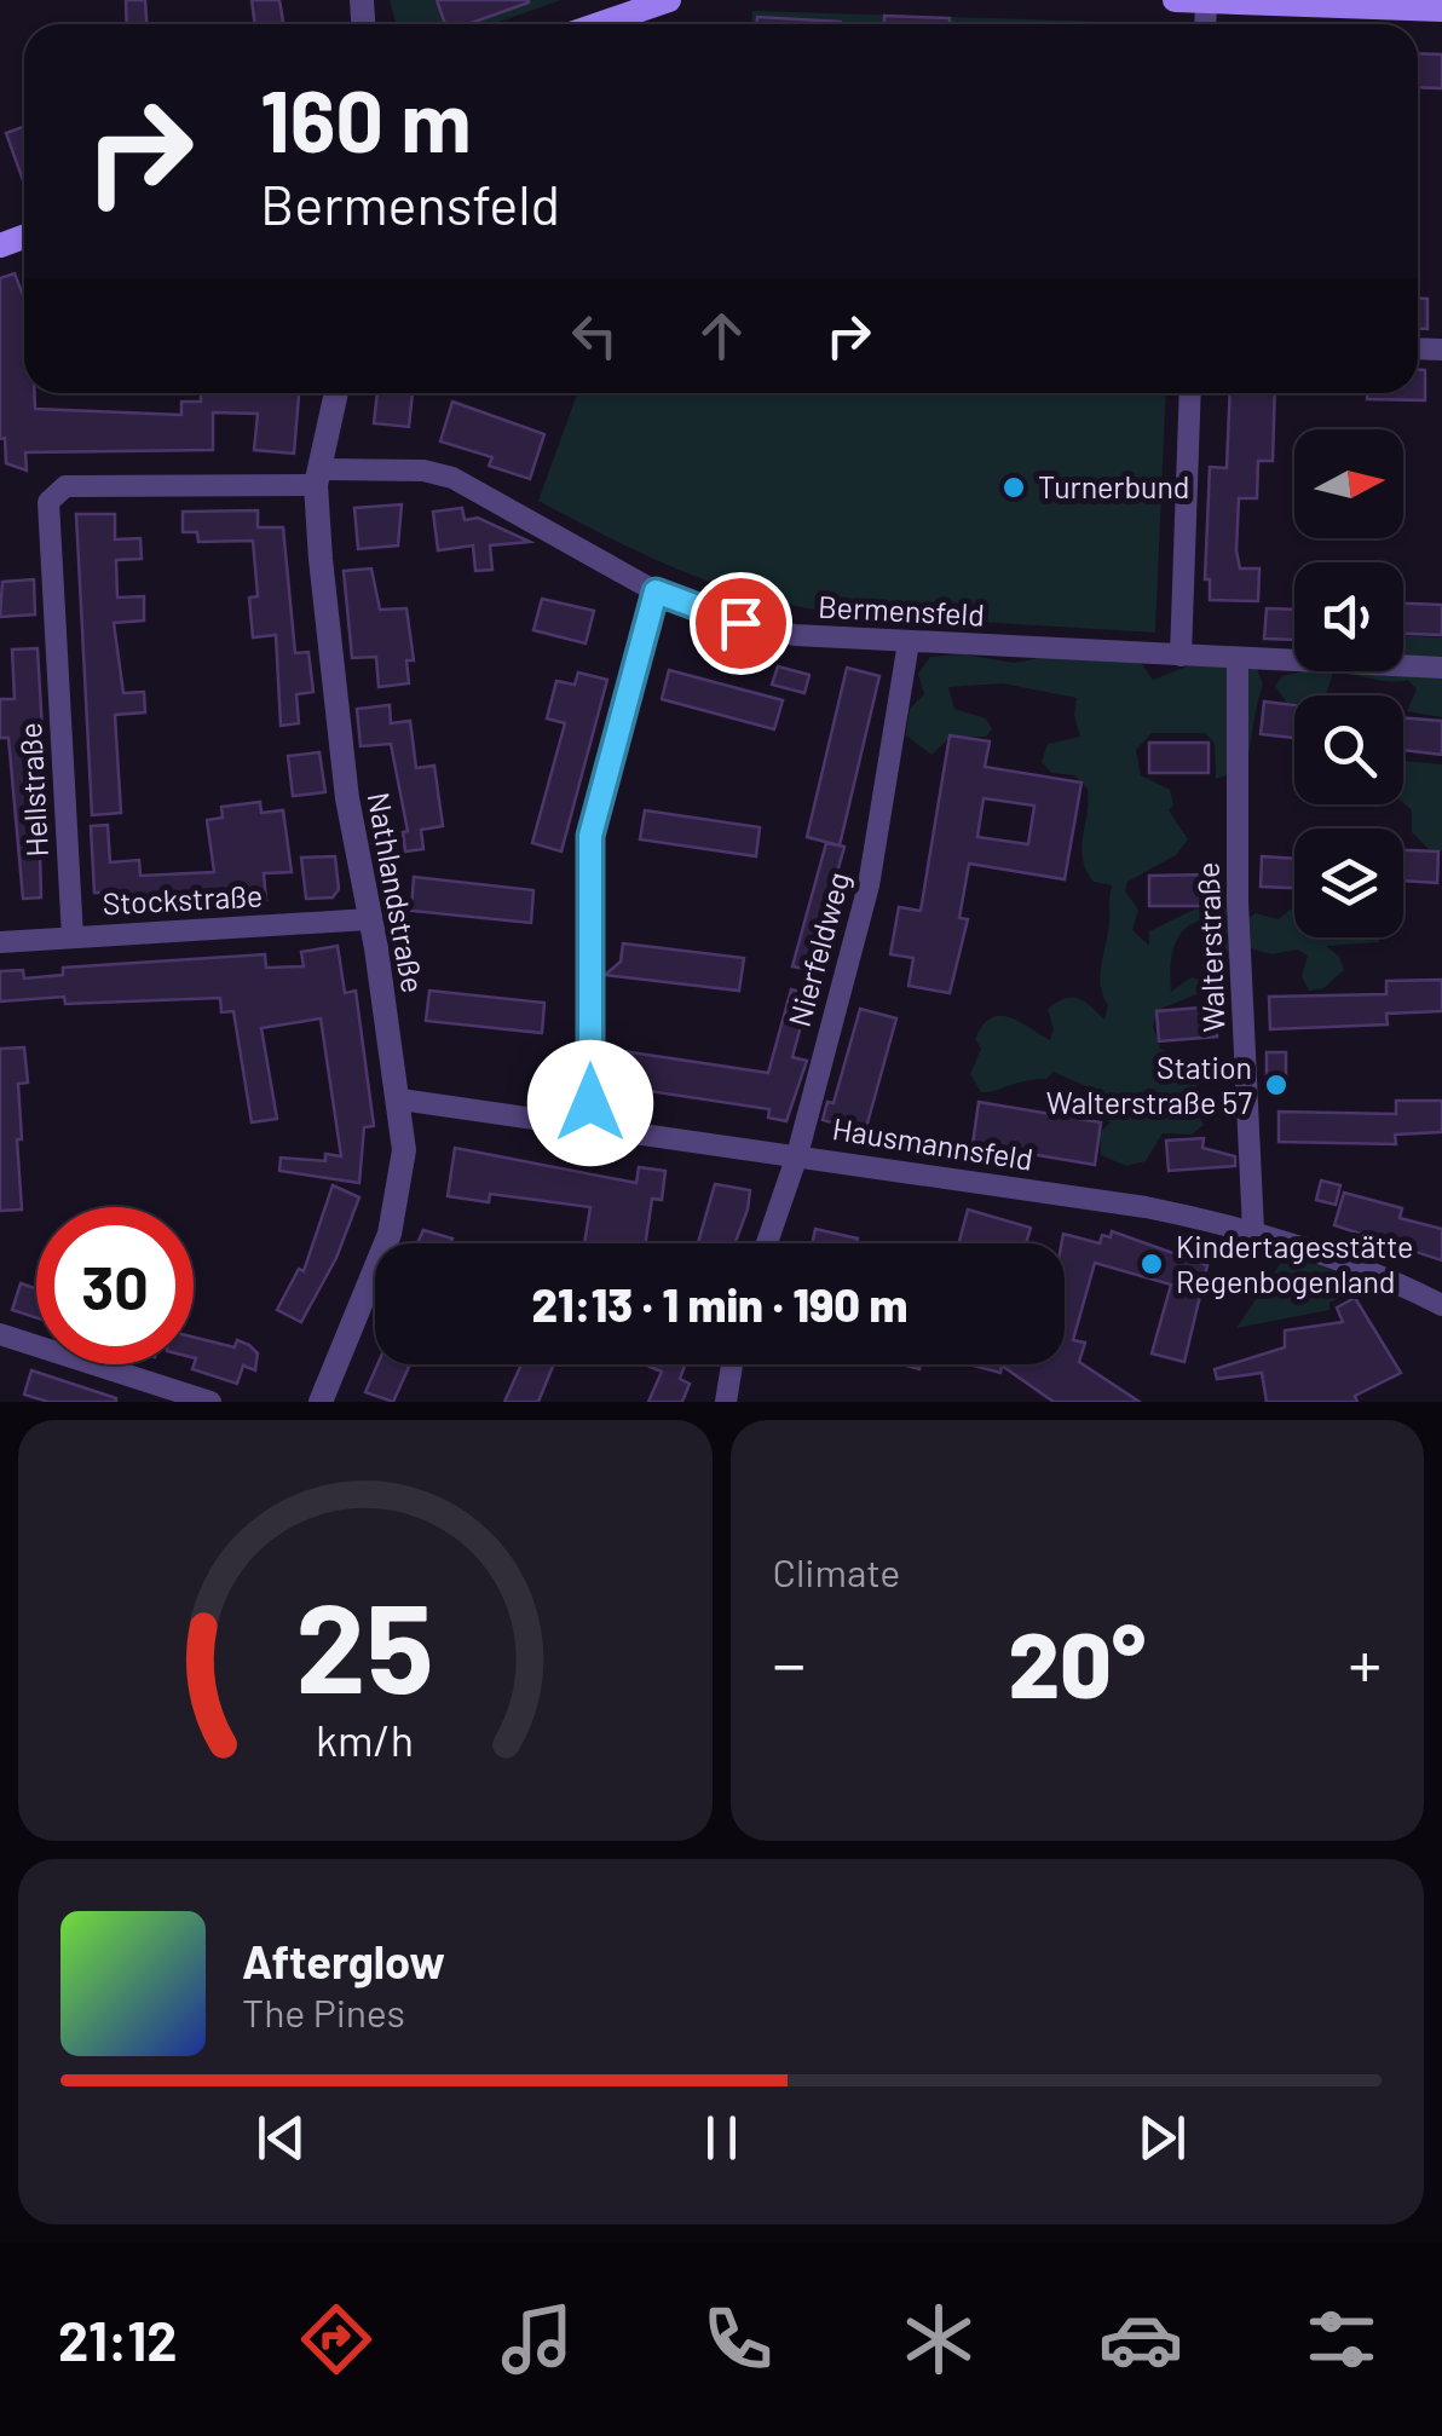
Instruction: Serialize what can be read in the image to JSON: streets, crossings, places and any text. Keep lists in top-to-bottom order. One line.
{"streets":{"street":["Bermensfeld","Hellstraße","Nathlandstraße","Stockstraße","Walterstraße","Nierfeldweg","Hausmannsfeld"]},"crossings":[["Bermensfeld","Hellstraße"],["Bermensfeld","Nathlandstraße"],["Bermensfeld","Walterstraße"],["Bermensfeld","Nierfeldweg"],["Hellstraße","Stockstraße"],["Nathlandstraße","Stockstraße"],["Nathlandstraße","Hausmannsfeld"],["Walterstraße","Hausmannsfeld"],["Nierfeldweg","Hausmannsfeld"]],"places":["Turnerbund","Station Walterstraße 57","Kindertagesstätte Regenbogenland"],"north":"right","page":{"turn":["160 m","Bermensfeld"],"limit":"30","trip":"21:13 · 1 min · 190 m","tile":"Climate","heat":["−","20°","+"],"song":["Afterglow","The Pines"],"tabs":"21:12","gauge":["25","km/h"]}}
